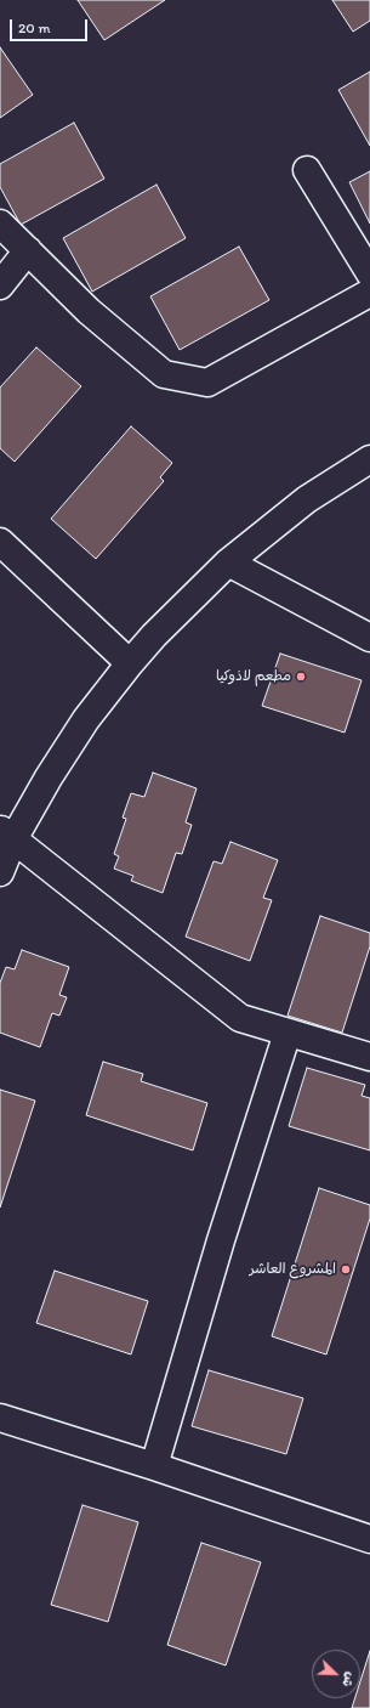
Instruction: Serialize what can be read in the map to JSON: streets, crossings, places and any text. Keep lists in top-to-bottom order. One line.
{"places":["مطعم لاذوكيا","المشروع العاشر"],"scale_bar":"20 m","north":"bottom right"}
